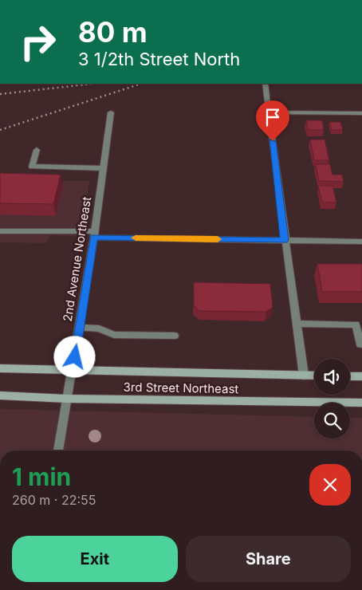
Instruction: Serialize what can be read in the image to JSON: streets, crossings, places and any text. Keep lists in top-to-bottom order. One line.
{"streets":{"main road":["3rd Street Northeast"],"street":["2nd Avenue Northeast"]},"crossings":[["2nd Avenue Northeast","3rd Street Northeast"]],"page":{"turn":["80 m","3 1/2th Street North"],"heading":["1 min","260 m · 22:55"],"buttons":["Exit","Share"]}}
